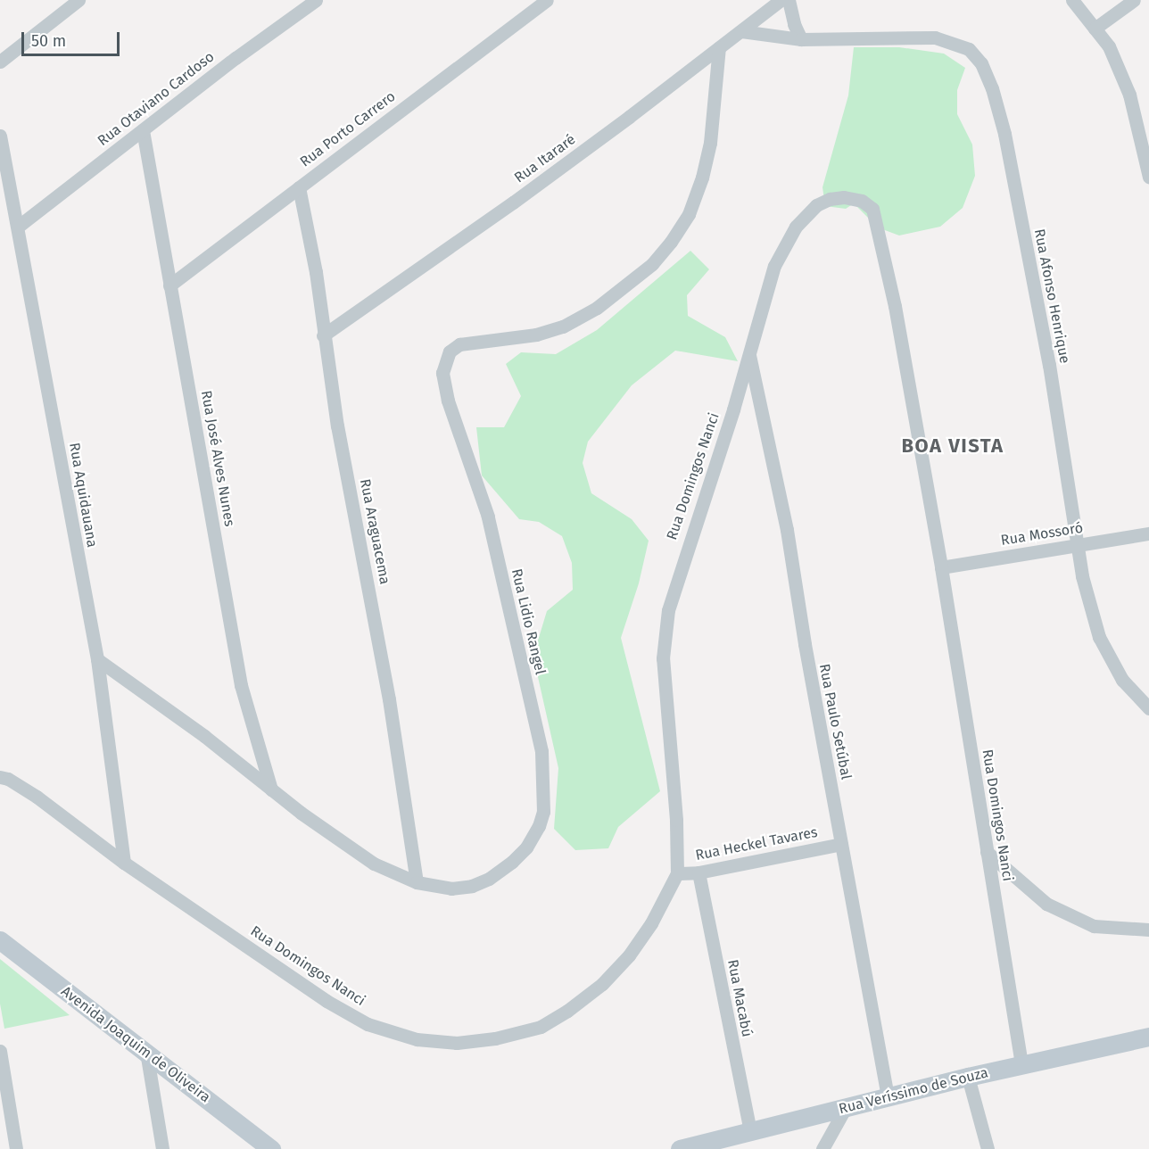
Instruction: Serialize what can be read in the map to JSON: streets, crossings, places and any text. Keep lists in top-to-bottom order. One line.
{"streets":{"street":["Rua Otaviano Cardoso","Rua Porto Carrero","Rua Itararé","Rua Afonso Henrique","Rua José Alves Nunes","Rua Domingos Nanci","Rua Aquidauana","Rua Araguacema","Rua Mossoró","Rua Lidio Rangel","Rua Paulo Setúbal","Rua Heckel Tavares","Rua Macabú","Avenida Joaquim de Oliveira","Rua Veríssimo de Souza"]},"crossings":[["Rua Otaviano Cardoso","Rua José Alves Nunes"],["Rua Otaviano Cardoso","Rua Aquidauana"],["Rua Porto Carrero","Rua José Alves Nunes"],["Rua Porto Carrero","Rua Araguacema"],["Rua Itararé","Rua Afonso Henrique"],["Rua Itararé","Rua Araguacema"],["Rua Itararé","Rua Lidio Rangel"],["Rua Afonso Henrique","Rua Mossoró"],["Rua José Alves Nunes","Rua Lidio Rangel"],["Rua Domingos Nanci","Rua Aquidauana"],["Rua Domingos Nanci","Rua Mossoró"],["Rua Domingos Nanci","Rua Paulo Setúbal"],["Rua Domingos Nanci","Rua Heckel Tavares"],["Rua Domingos Nanci","Rua Veríssimo de Souza"],["Rua Aquidauana","Rua Lidio Rangel"],["Rua Araguacema","Rua Lidio Rangel"],["Rua Paulo Setúbal","Rua Heckel Tavares"],["Rua Paulo Setúbal","Rua Veríssimo de Souza"],["Rua Heckel Tavares","Rua Macabú"],["Rua Macabú","Rua Veríssimo de Souza"]],"districts":["BOA VISTA"],"scale_bar":"50 m"}
